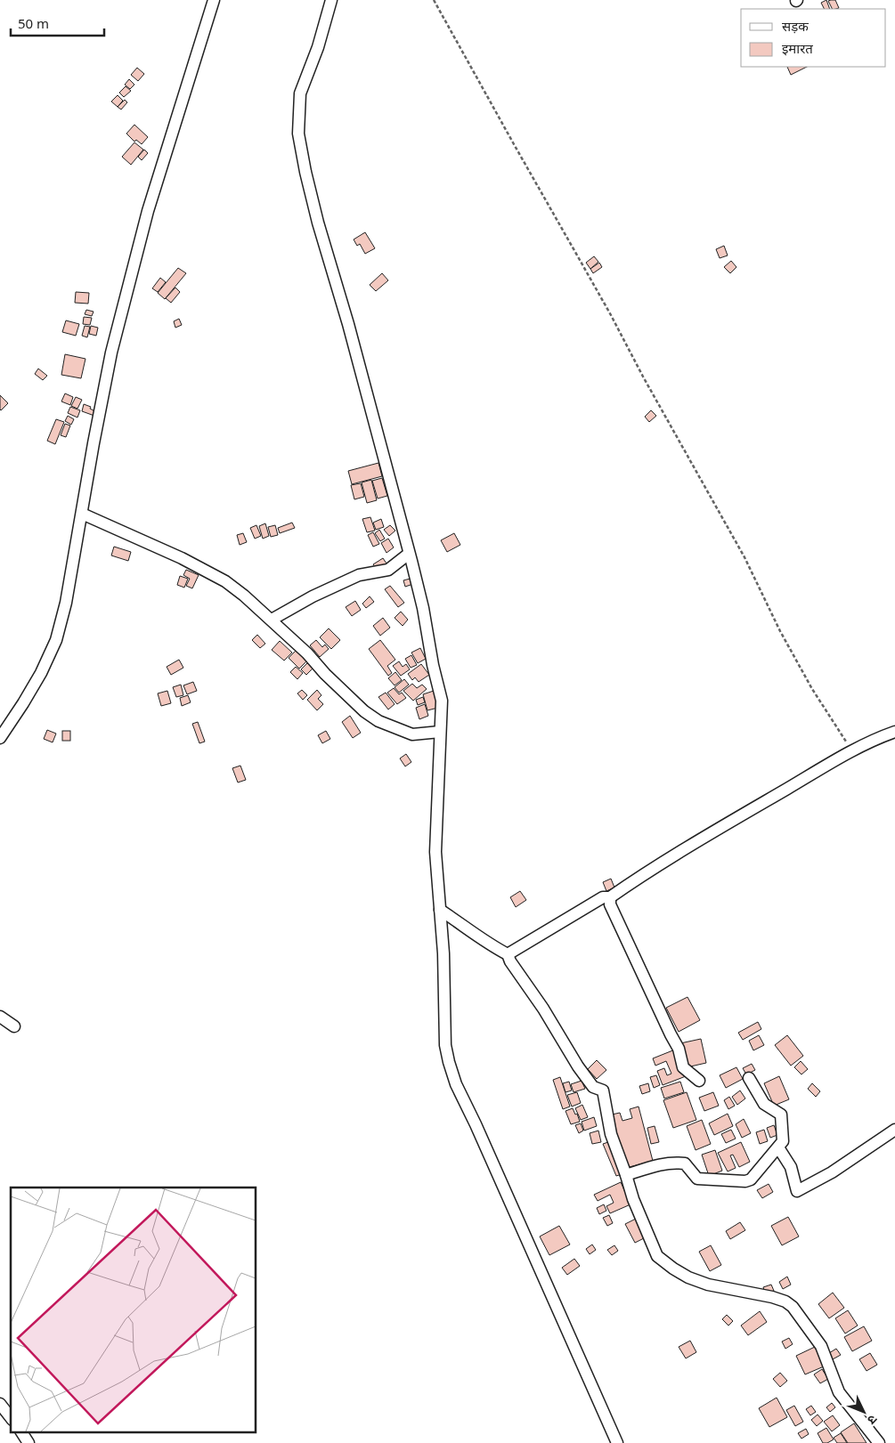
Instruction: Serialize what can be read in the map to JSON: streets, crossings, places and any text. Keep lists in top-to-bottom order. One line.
{"legend":["सड़क","इमारत"],"scale_bar":"50 m","north":"bottom right"}
